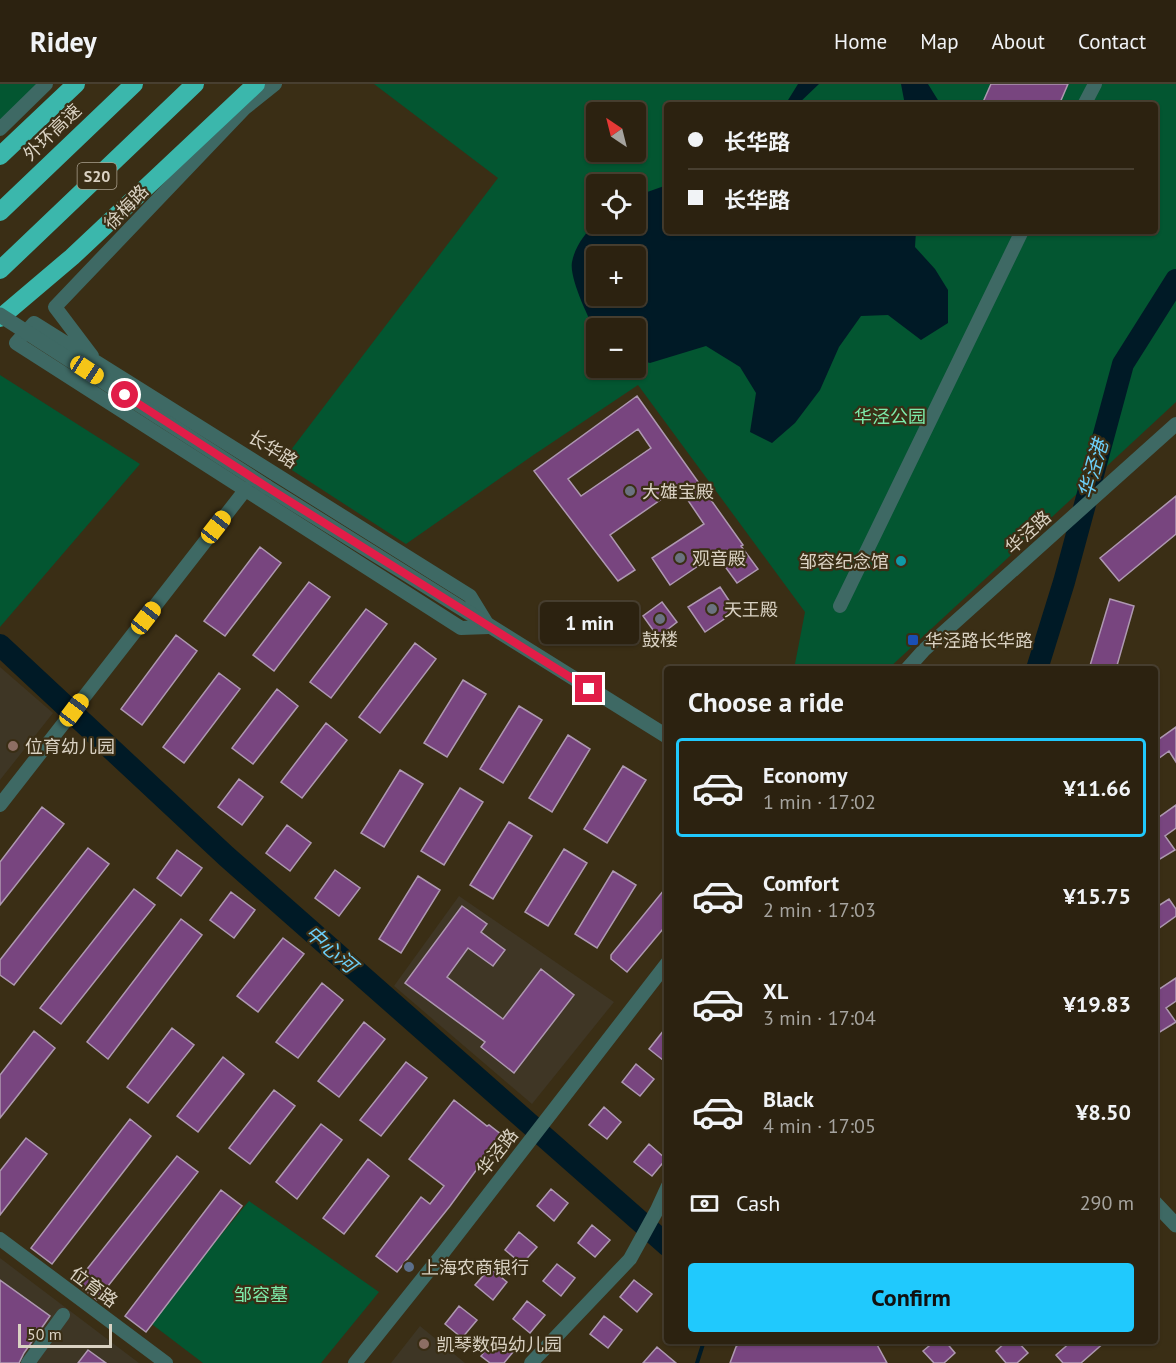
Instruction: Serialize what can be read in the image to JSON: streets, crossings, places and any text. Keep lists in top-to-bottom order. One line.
{"streets":{"highway":["外环高速","S20"],"street":["徐梅路","长华路","华泾路","位育路"]},"crossings":[["徐梅路","长华路"]],"water":["华泾港","中心河"],"parks":["华泾公园","邹容墓"],"places":{"other":["大雄宝殿","观音殿","邹容纪念馆","天王殿","鼓楼","位育幼儿园","上海农商银行","凯琴数码幼儿园"],"transit":["华泾路长华路"]},"scale_bar":"50 m","north":"top left","page":{"header":"Ridey","nav":["Home","Map","About","Contact"],"map_buttons":["+","−"],"banner":["长华路","长华路"],"bubble":"1 min","heading":"Choose a ride","list":[{"name":"Economy","note":"1 min · 17:02","value":"¥11.66"},{"name":"Comfort","note":"2 min · 17:03","value":"¥15.75"},{"name":"XL","note":"3 min · 17:04","value":"¥19.83"},{"name":"Black","note":"4 min · 17:05","value":"¥8.50"}],"pay":["Cash","290 m"],"buttons":"Confirm","scale":"50 m"}}
